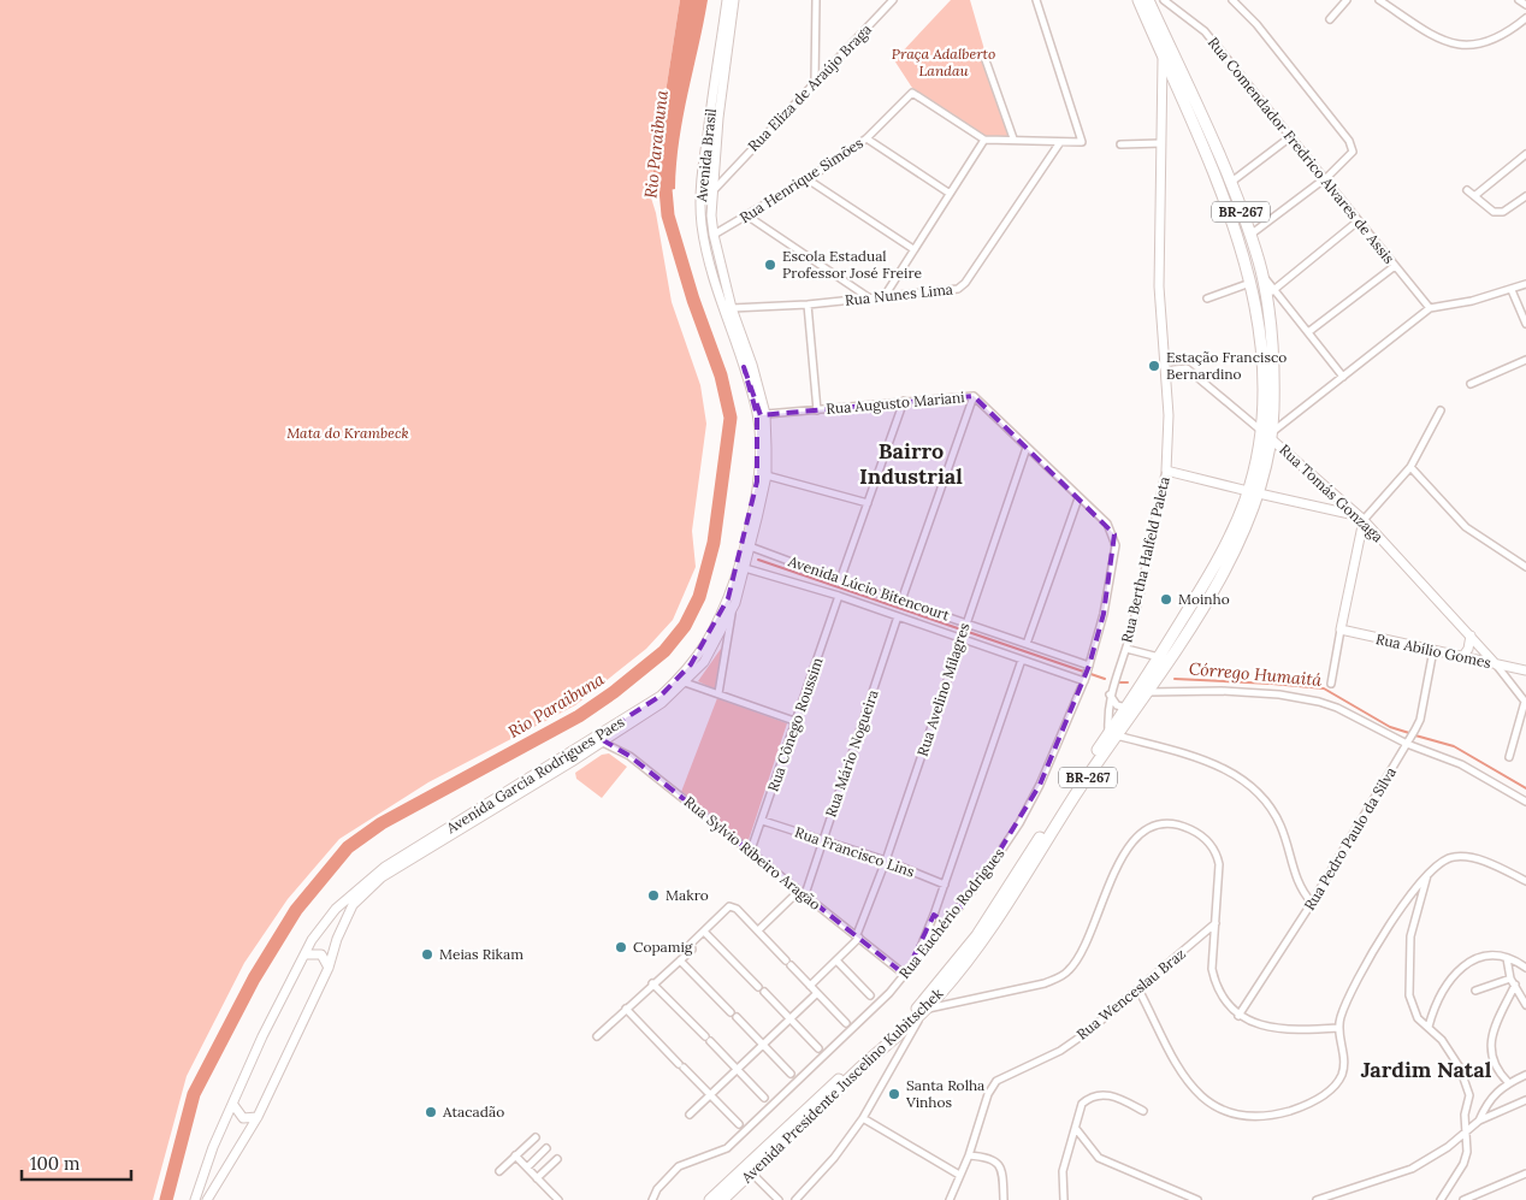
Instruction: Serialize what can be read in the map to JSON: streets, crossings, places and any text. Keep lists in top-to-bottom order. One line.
{"streets":{"highway":["BR-267","Avenida Presidente Juscelino Kubitschek"],"main road":["Avenida Brasil","Rua Tomás Gonzaga","Rua Bertha Halfeld Paleta","Rua Abílio Gomes","Avenida Garcia Rodrigues Paes"],"street":["Rua Eliza de Araújo Braga","Rua Comendador Fredrico Alvares de Assis","Rua Henrique Simões","Rua Nunes Lima","Rua Augusto Mariani","Avenida Lúcio Bitencourt","Rua Avelino Milagres","Rua Cônego Roussim","Rua Mário Nogueira","Rua Pedro Paulo da Silva","Rua Francisco Lins","Rua Sylvio Ribeiro Aragão","Rua Euchério Rodrigues","Rua Wenceslau Braz"]},"crossings":[["Rua Eliza de Araújo Braga","Avenida Brasil"],["Avenida Brasil","Rua Henrique Simões"],["Avenida Brasil","Rua Nunes Lima"],["Avenida Brasil","Avenida Garcia Rodrigues Paes"],["Rua Nunes Lima","Avenida Garcia Rodrigues Paes"],["Rua Augusto Mariani","Rua Avelino Milagres"],["Rua Augusto Mariani","Avenida Garcia Rodrigues Paes"],["Rua Augusto Mariani","Rua Euchério Rodrigues"],["Rua Tomás Gonzaga","Rua Bertha Halfeld Paleta"],["Rua Tomás Gonzaga","Rua Abílio Gomes"],["Rua Tomás Gonzaga","Avenida Presidente Juscelino Kubitschek"],["Rua Bertha Halfeld Paleta","Avenida Presidente Juscelino Kubitschek"],["Avenida Lúcio Bitencourt","Rua Avelino Milagres"],["Avenida Lúcio Bitencourt","Rua Cônego Roussim"],["Avenida Lúcio Bitencourt","Rua Mário Nogueira"],["Avenida Lúcio Bitencourt","Avenida Garcia Rodrigues Paes"],["Avenida Lúcio Bitencourt","Rua Euchério Rodrigues"],["Rua Abílio Gomes","Rua Pedro Paulo da Silva"],["Rua Avelino Milagres","Rua Francisco Lins"],["Rua Avelino Milagres","Rua Sylvio Ribeiro Aragão"],["Rua Cônego Roussim","Rua Francisco Lins"],["Rua Cônego Roussim","Rua Sylvio Ribeiro Aragão"],["Rua Mário Nogueira","Rua Francisco Lins"],["Rua Mário Nogueira","Rua Sylvio Ribeiro Aragão"],["Avenida Garcia Rodrigues Paes","Rua Sylvio Ribeiro Aragão"],["Rua Sylvio Ribeiro Aragão","Rua Euchério Rodrigues"]],"districts":["Bairro Industrial","Jardim Natal"],"water":["Rio Paraibuna","Córrego Humaitá"],"parks":["Praça Adalberto Landau","Mata do Krambeck"],"places":["Escola Estadual Professor José Freire","Estação Francisco Bernardino","Moinho","Makro","Copamig","Meias Rikam","Santa Rolha Vinhos","Atacadão"],"scale_bar":"100 m"}
